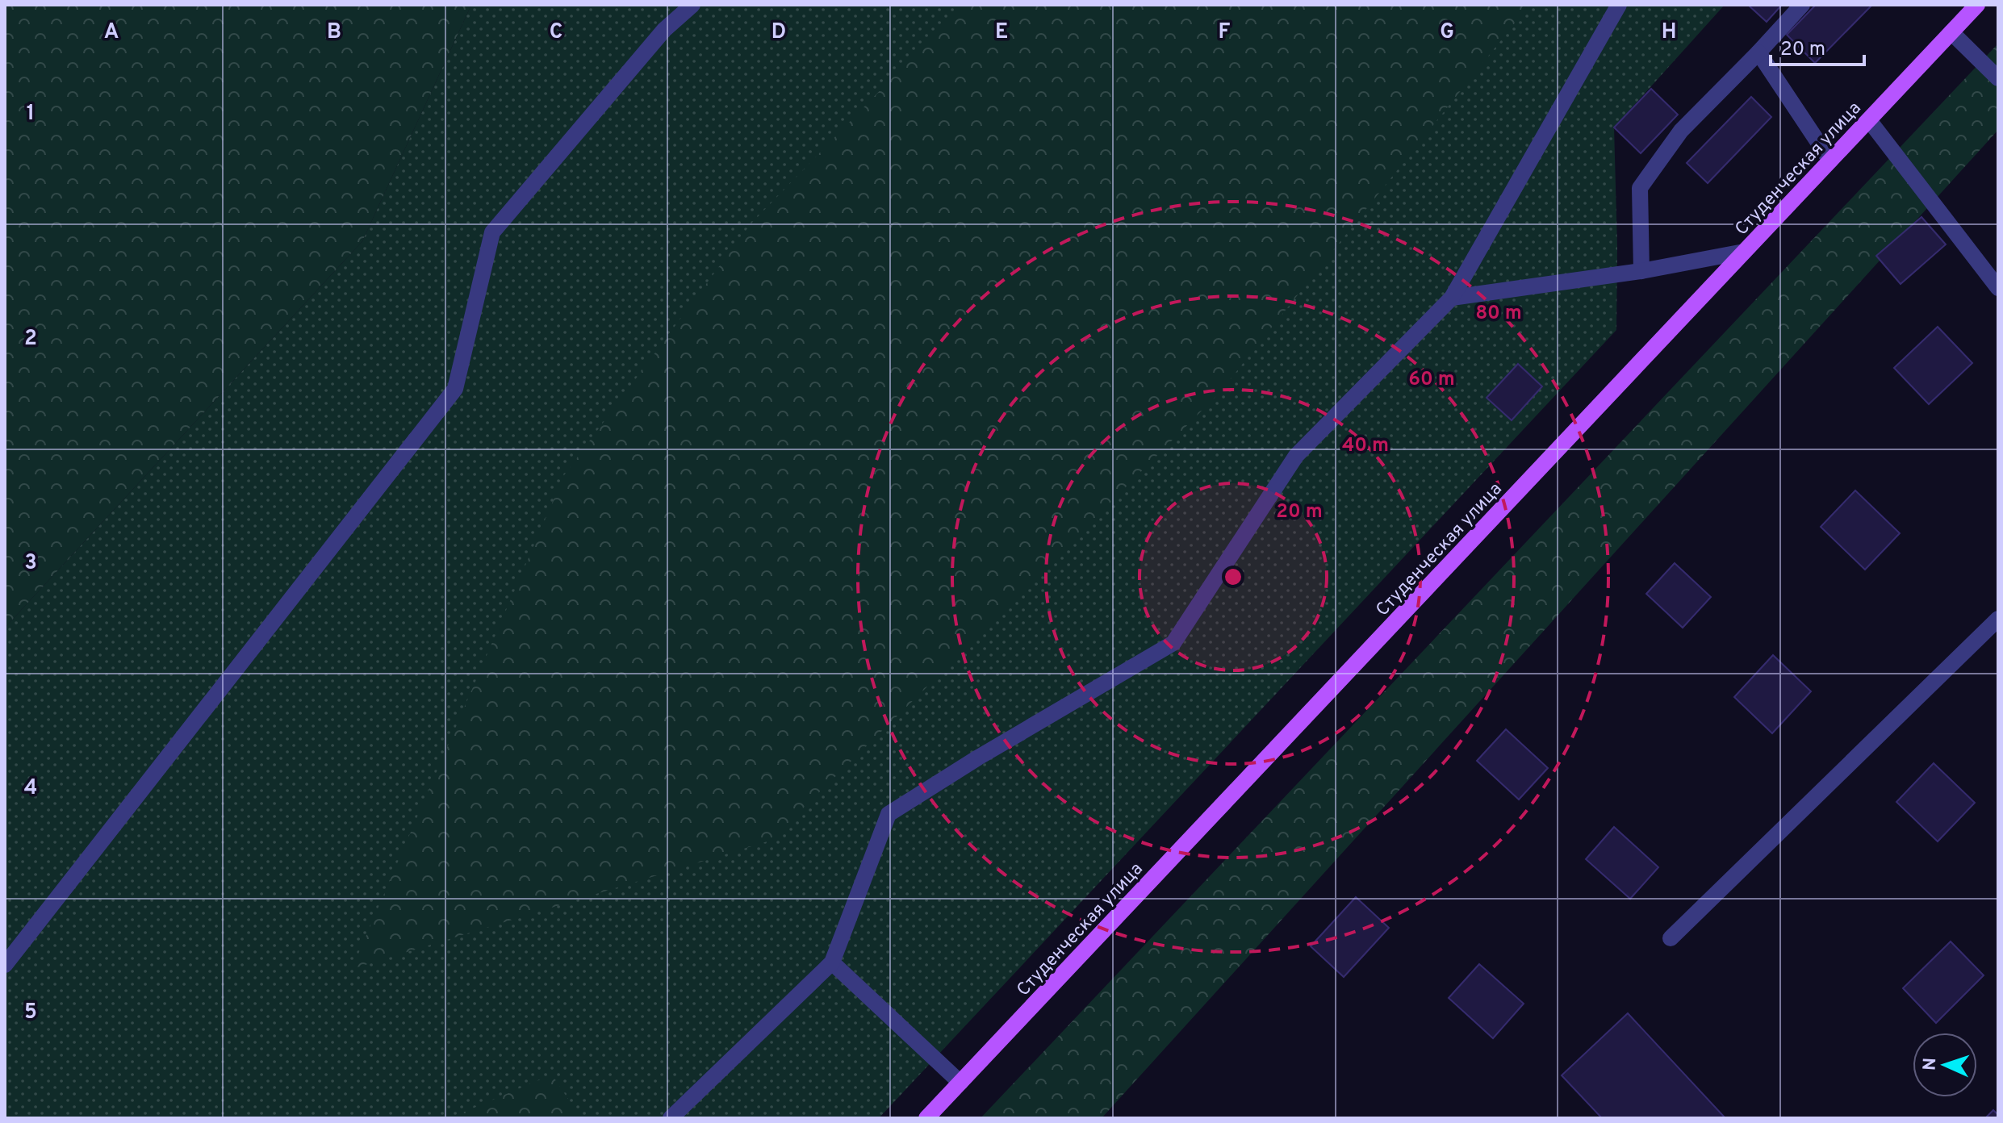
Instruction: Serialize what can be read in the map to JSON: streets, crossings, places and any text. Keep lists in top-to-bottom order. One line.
{"streets":{"main road":["Студенческая улица"]},"scale_bar":"20 m","north":"left","grid":{"columns":["A","B","C","D","E","F","G","H"],"rows":["1","2","3","4","5"]},"rings":["80 m","60 m","40 m","20 m"]}
